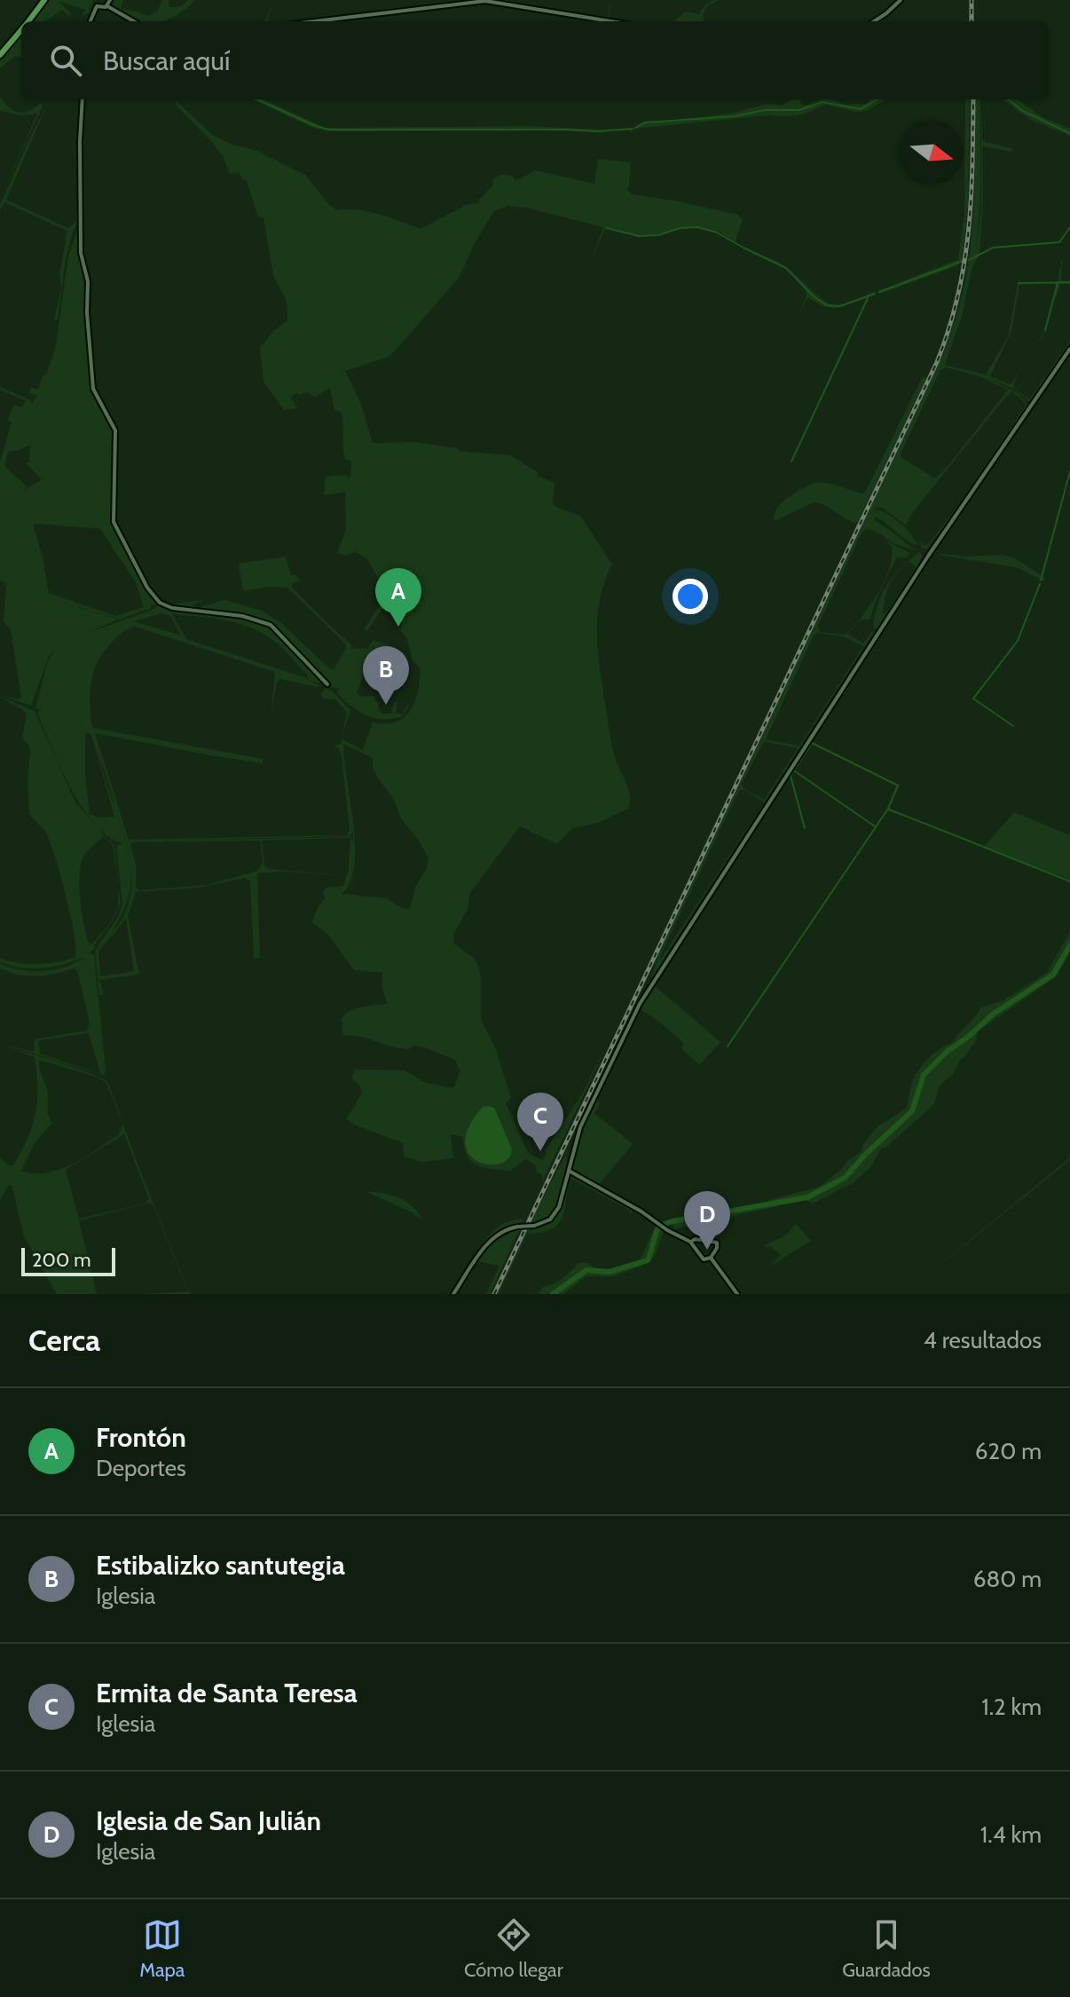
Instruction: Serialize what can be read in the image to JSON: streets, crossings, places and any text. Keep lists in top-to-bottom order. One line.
{"scale_bar":"200 m","north":"right","page":{"search":"Buscar aquí","pins":["A","B","C","D"],"scale":"200 m","heading":["Cerca","4 resultados"],"list":[{"mark":"A","name":"Frontón","note":"Deportes","value":"620 m"},{"mark":"B","name":"Estibalizko santutegia","note":"Iglesia","value":"680 m"},{"mark":"C","name":"Ermita de Santa Teresa","note":"Iglesia","value":"1.2 km"},{"mark":"D","name":"Iglesia de San Julián","note":"Iglesia","value":"1.4 km"}],"nav":["Mapa","Cómo llegar","Guardados"]}}
